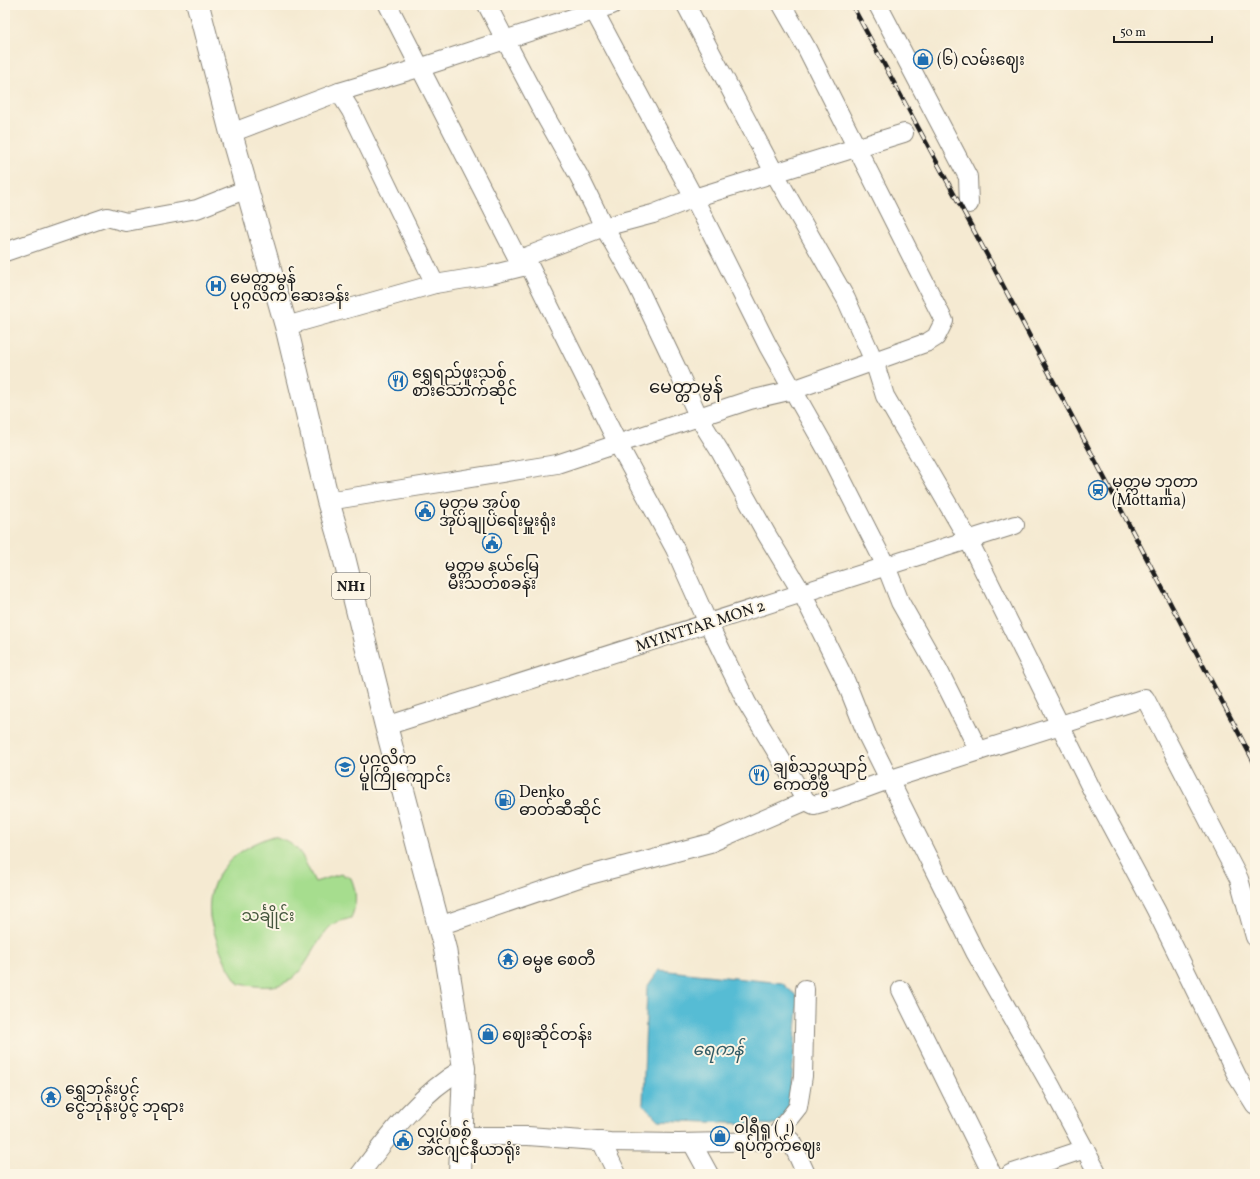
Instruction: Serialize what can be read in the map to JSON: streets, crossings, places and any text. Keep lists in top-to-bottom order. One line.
{"streets":{"highway":["NH1"],"street":["MYINTTAR MON 2"]},"crossings":[["NH1","MYINTTAR MON 2"]],"districts":["မေတ္တာမွန်"],"water":["ရေကန်"],"parks":["သင်္ချိုင်း"],"places":{"shop":["(၆) လမ်းဈေး","ဈေးဆိုင်တန်း","ဝါရီရူ (၂) ရပ်ကွက်ဈေး"],"hospital":["မေတ္တာမွန် ပုဂ္ဂလိက ဆေးခန်း"],"restaurant":["ရွှေရည်ဖူးသစ် စားသောက်ဆိုင်","ချစ်သူဥယျာဉ် ကေတီဗွီ"],"station":["မုတ္တမ ဘူတာ (Mottama)"],"public building":["မုတ္တမ အုပ်စု အုပ်ချုပ်ရေးမှူးရုံး","မုတ္တမ နယ်မြေ မီးသတ်စခန်း","လျှပ်စစ် အင်ဂျင်နီယာရုံး"],"school or university":["ပုဂ္ဂလိက မူကြိုကျောင်း"],"fuel station":["Denko ဓာတ်ဆီဆိုင်"],"temple":["ဓမ္မဧ စေတီ","ရွှေဘုန်းပွင့် ငွေဘုန်းပွင့် ဘုရား"]},"scale_bar":"50 m"}
